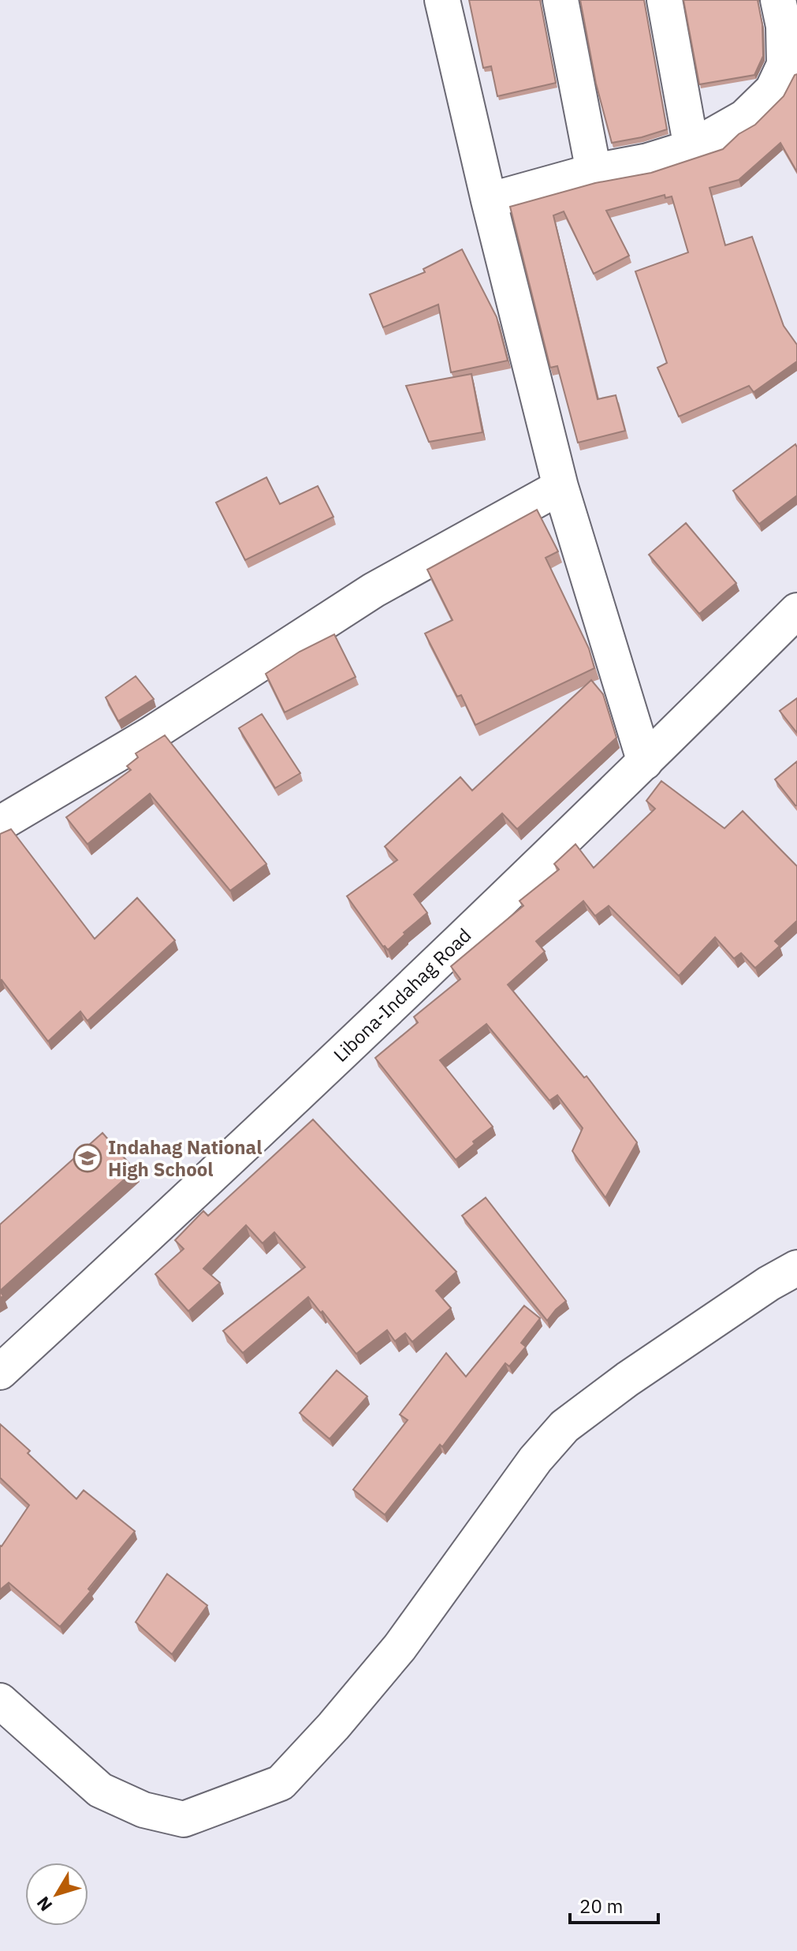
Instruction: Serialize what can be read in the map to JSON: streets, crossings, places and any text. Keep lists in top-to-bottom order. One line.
{"streets":{"street":["Libona-Indahag Road"]},"places":{"school or university":["Indahag National High School"]},"scale_bar":"20 m","north":"bottom left"}
